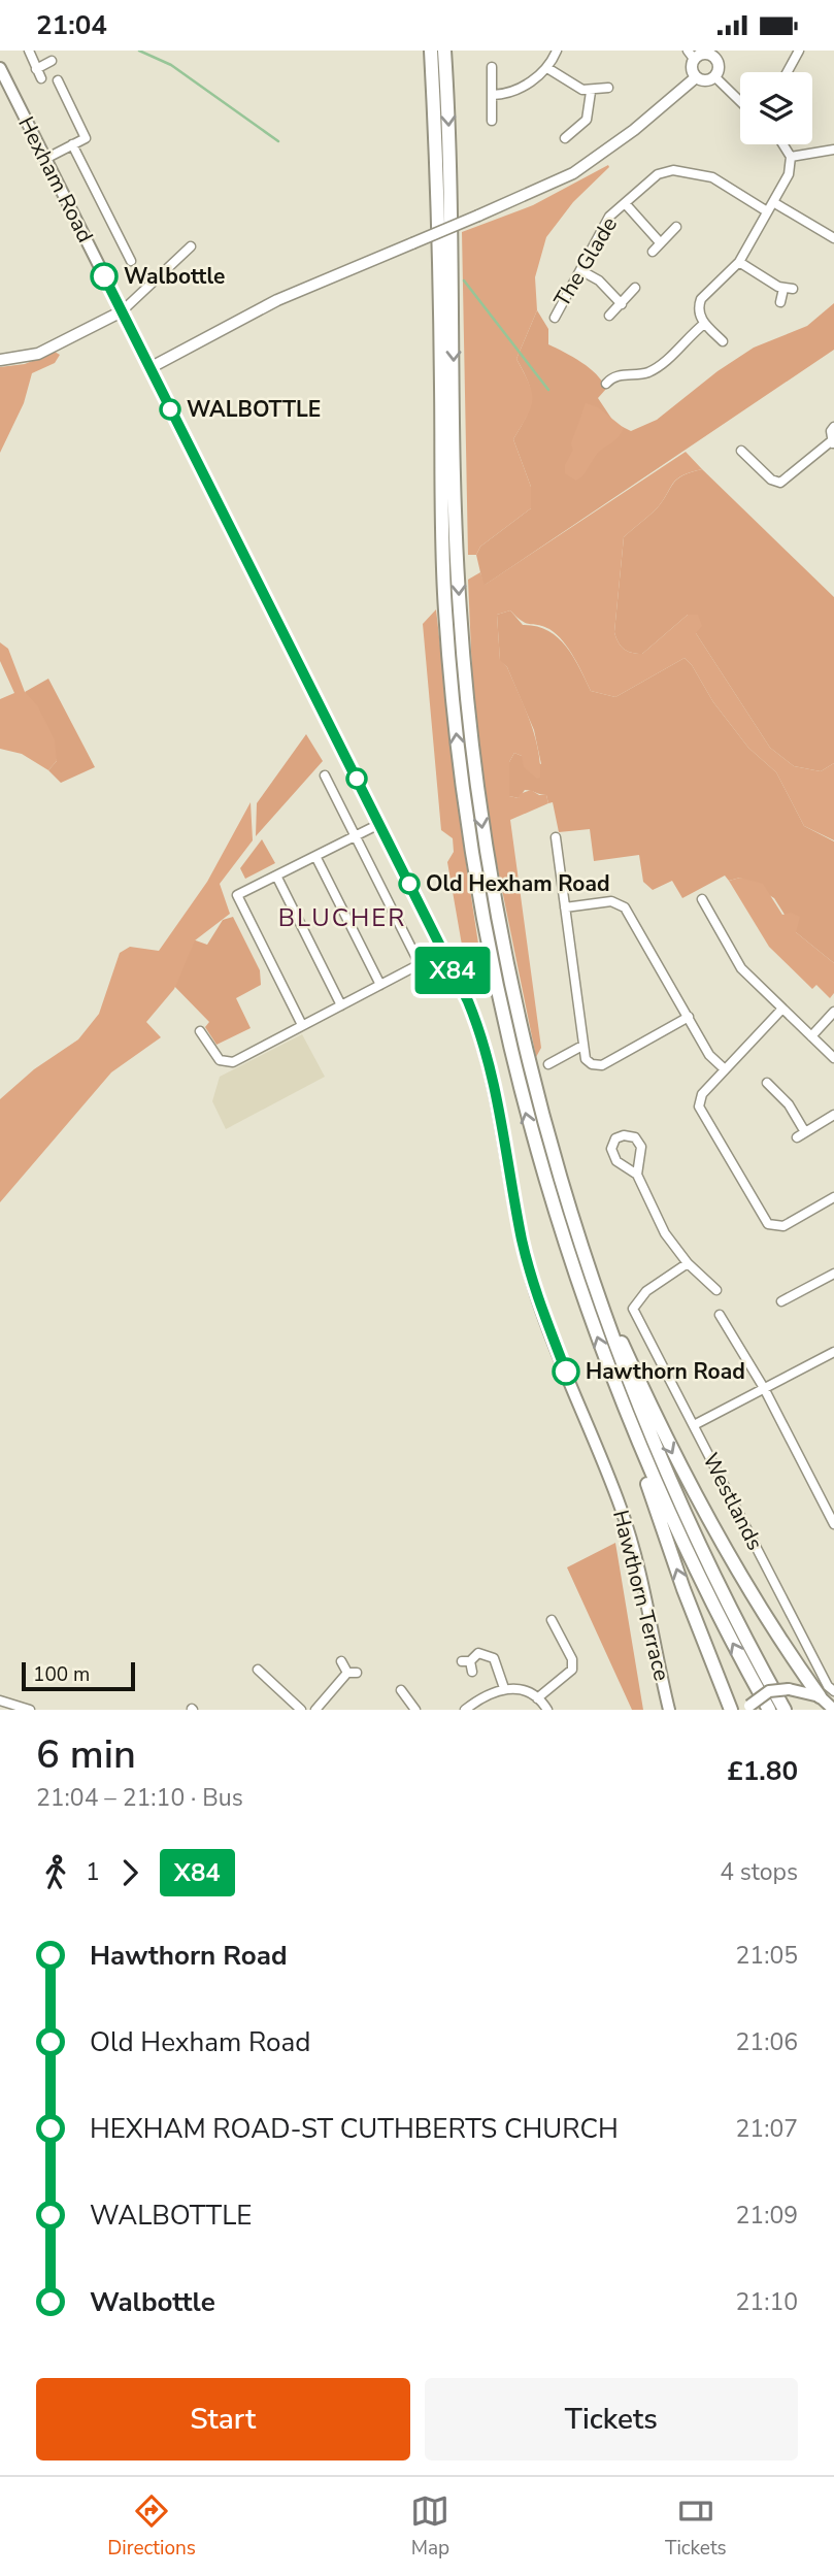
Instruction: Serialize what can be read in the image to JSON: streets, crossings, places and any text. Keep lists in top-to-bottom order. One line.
{"streets":{"main road":["Hexham Road","Hawthorn Terrace"],"street":["The Glade","Westlands"]},"crossings":[["Hexham Road","Hawthorn Terrace"]],"districts":["BLUCHER"],"places":["Walbottle","WALBOTTLE","Old Hexham Road","Hawthorn Road"],"lines":["bus line X84"],"scale_bar":"100 m","page":{"status":"21:04","on_map":"X84","scale":"100 m","heading":["6 min","21:04 – 21:10 · Bus","£1.80"],"legs":["1","X84","4 stops"],"list":[{"name":"Hawthorn Road","value":"21:05"},{"name":"Old Hexham Road","value":"21:06"},{"name":"HEXHAM ROAD-ST CUTHBERTS CHURCH","value":"21:07"},{"name":"WALBOTTLE","value":"21:09"},{"name":"Walbottle","value":"21:10"}],"buttons":["Start","Tickets"],"tabs":["Directions","Map","Tickets"]}}
